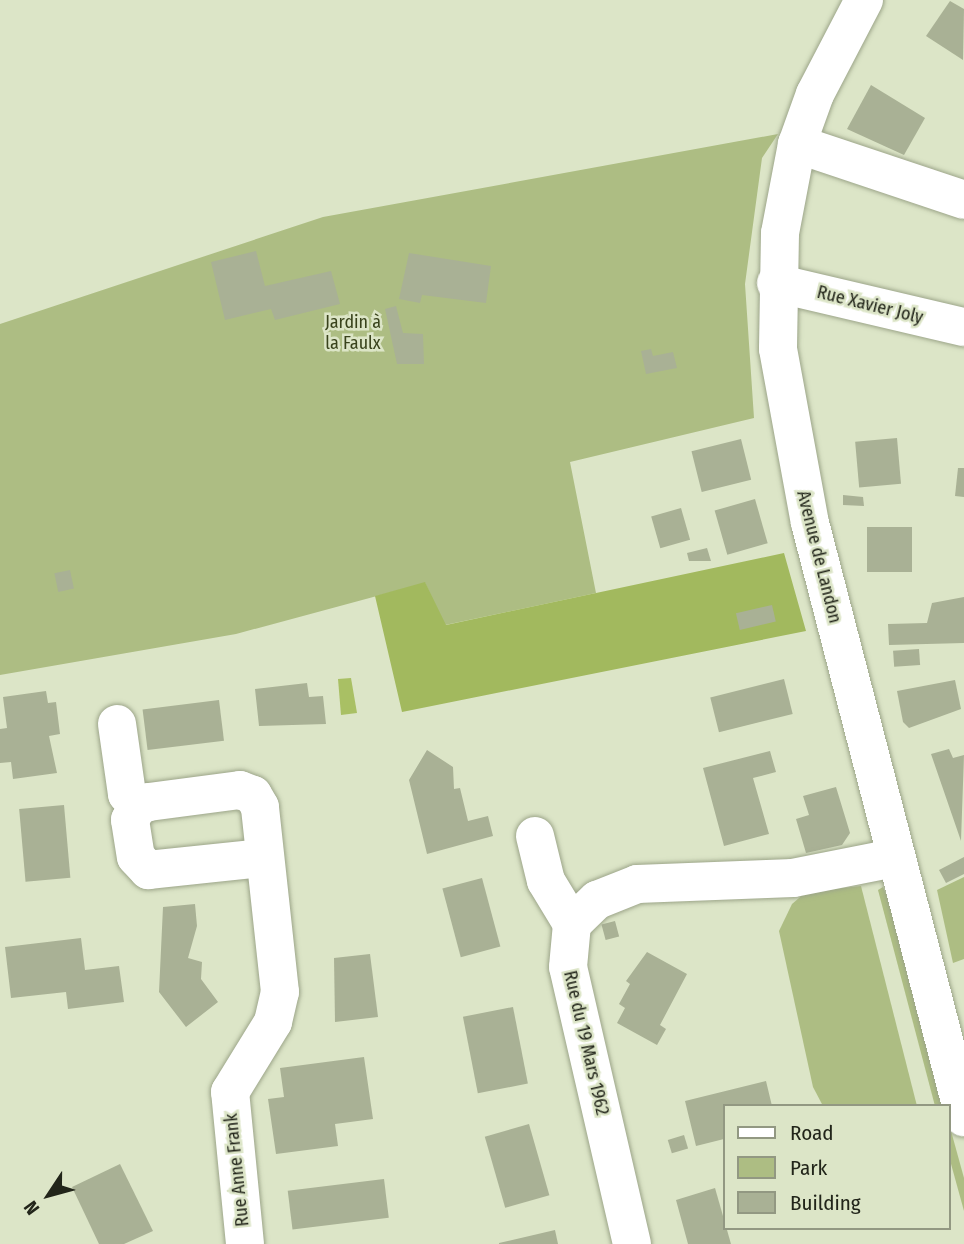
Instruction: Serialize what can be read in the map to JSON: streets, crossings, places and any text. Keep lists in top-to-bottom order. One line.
{"streets":{"street":["Rue Xavier Joly","Avenue de Landon","Rue du 19 Mars 1962","Rue Anne Frank"]},"crossings":[["Rue Xavier Joly","Avenue de Landon"]],"parks":["Jardin à la Faulx"],"legend":["Road","Park","Building"],"north":"bottom left"}
